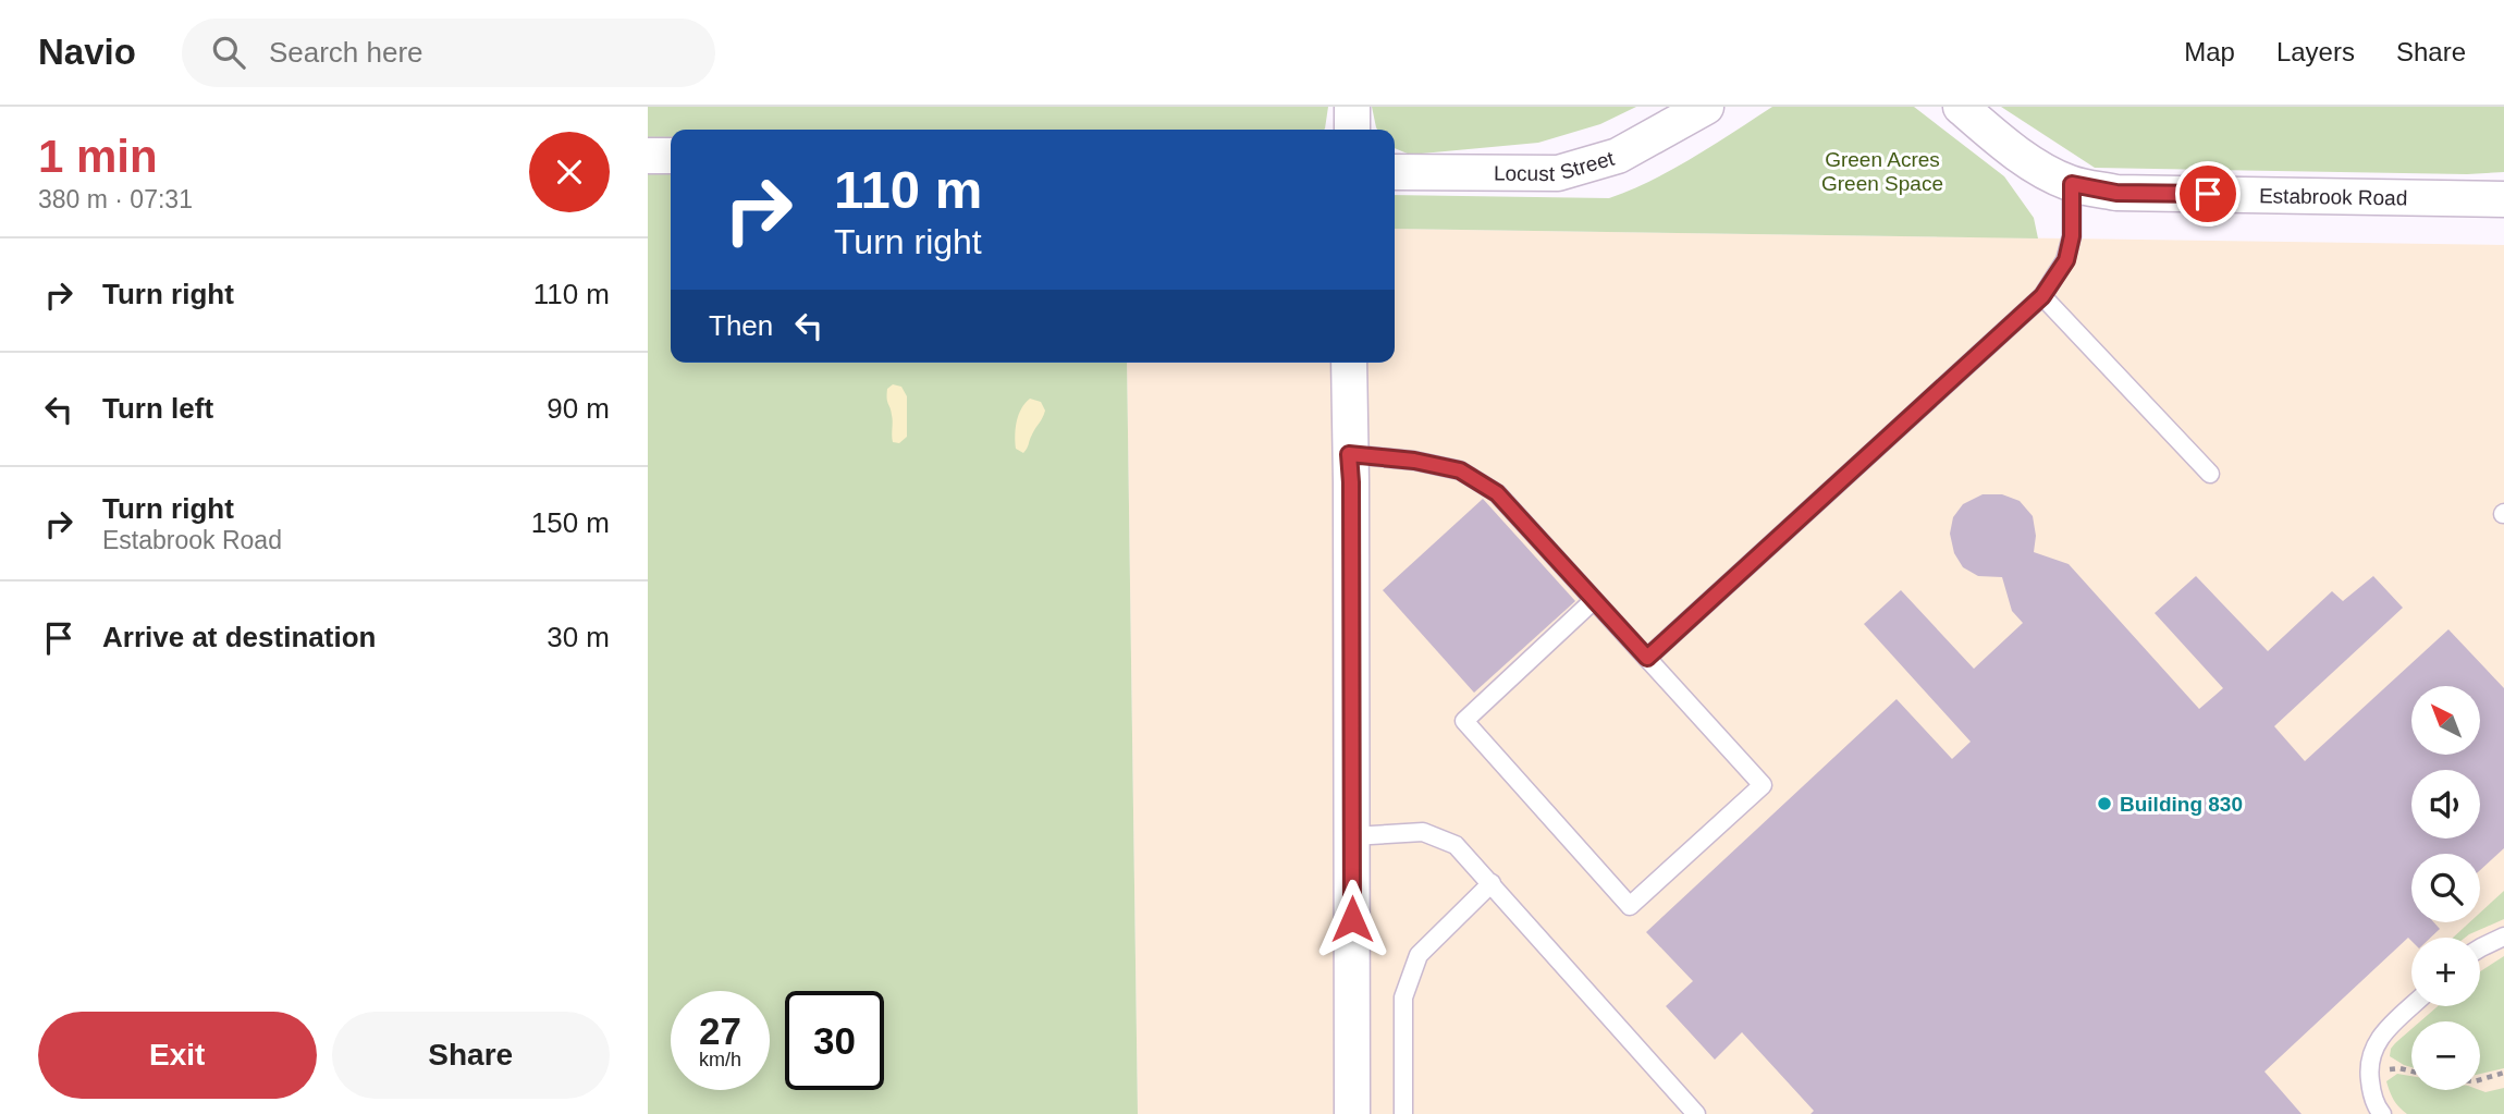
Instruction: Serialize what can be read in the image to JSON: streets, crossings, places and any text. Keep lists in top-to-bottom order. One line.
{"streets":{"street":["Locust Street","Estabrook Road"]},"parks":["Green Acres Green Space"],"places":["Building 830"],"north":"top left","page":{"header":"Navio","search":"Search here","nav":["Map","Layers","Share"],"heading":["1 min","380 m · 07:31"],"turn":["110 m","Turn right"],"list":[{"name":"Turn right","value":"110 m"},{"name":"Turn left","value":"90 m"},{"name":"Turn right","note":"Estabrook Road","value":"150 m"},{"name":"Arrive at destination","value":"30 m"}],"then":"Then","map_buttons":["+","−"],"speed":"27 km/h","limit":"30","buttons":["Exit","Share"]}}
